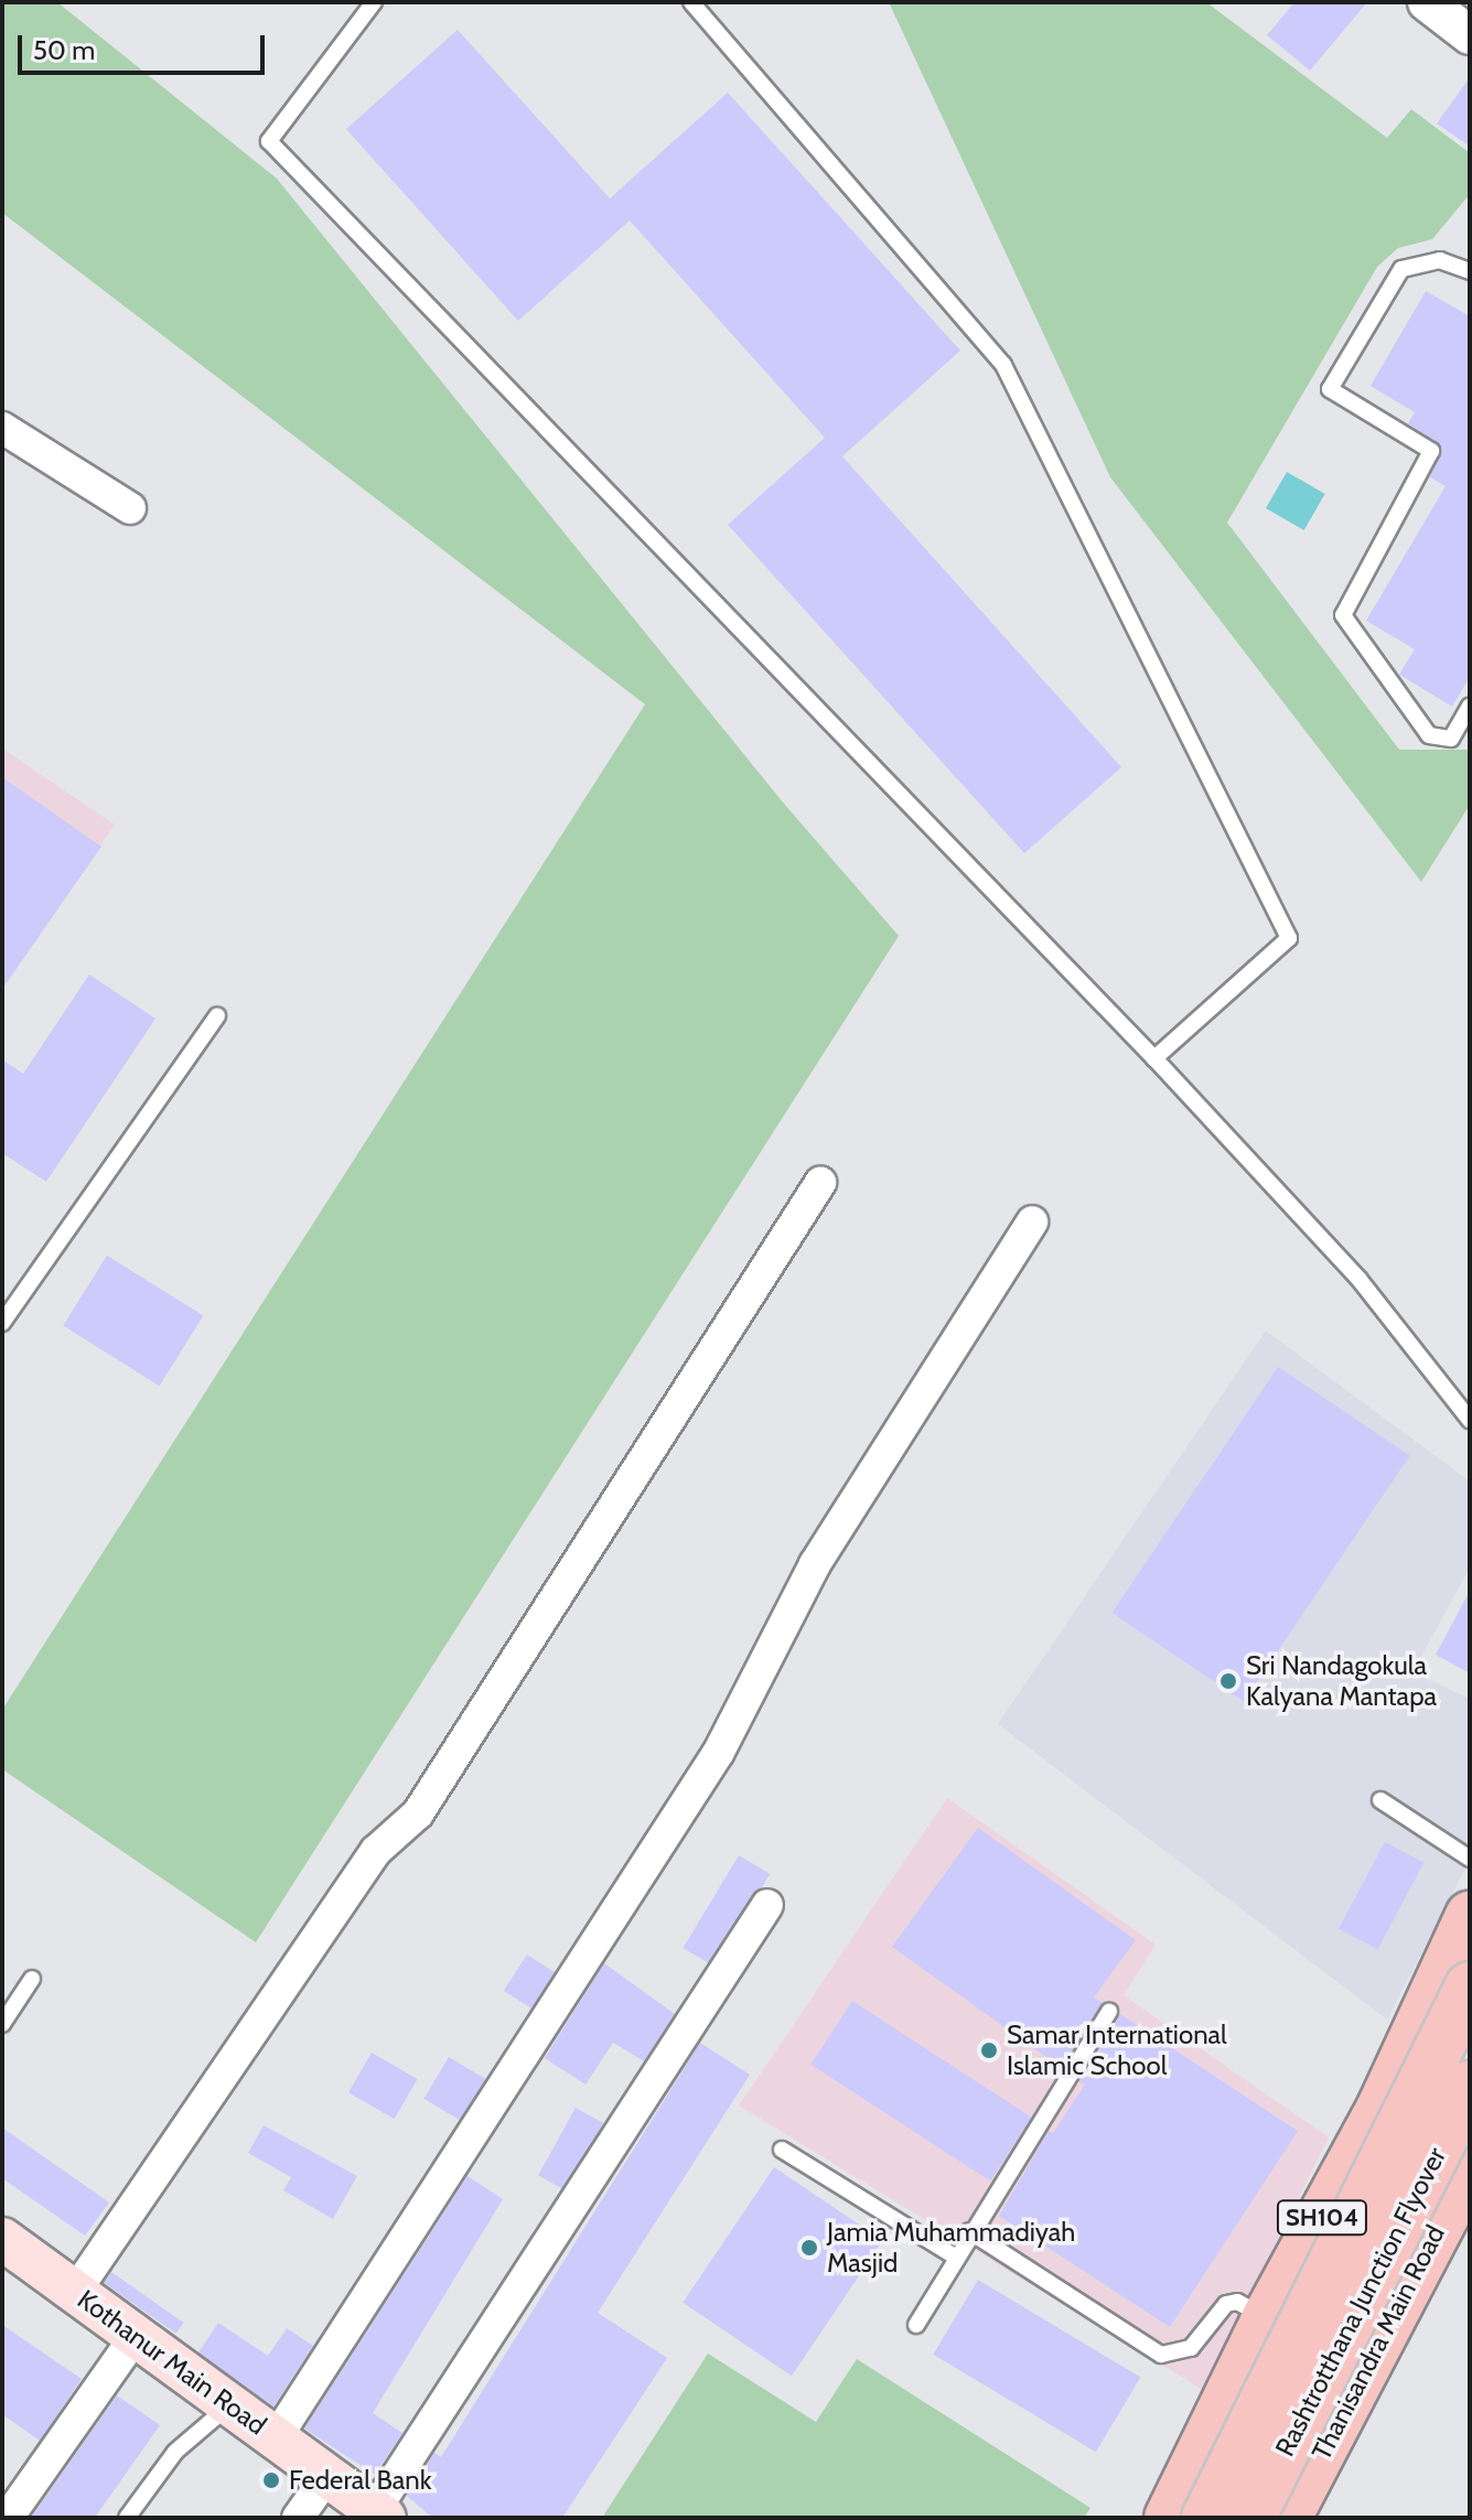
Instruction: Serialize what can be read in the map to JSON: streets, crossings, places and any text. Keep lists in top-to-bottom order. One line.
{"streets":{"main road":["SH104","Rashtrotthana Junction Flyover","Thanisandra Main Road","Kothanur Main Road"]},"places":["Sri Nandagokula Kalyana Mantapa","Samar International Islamic School","Jamia Muhammadiyah Masjid","Federal Bank"],"scale_bar":"50 m"}
